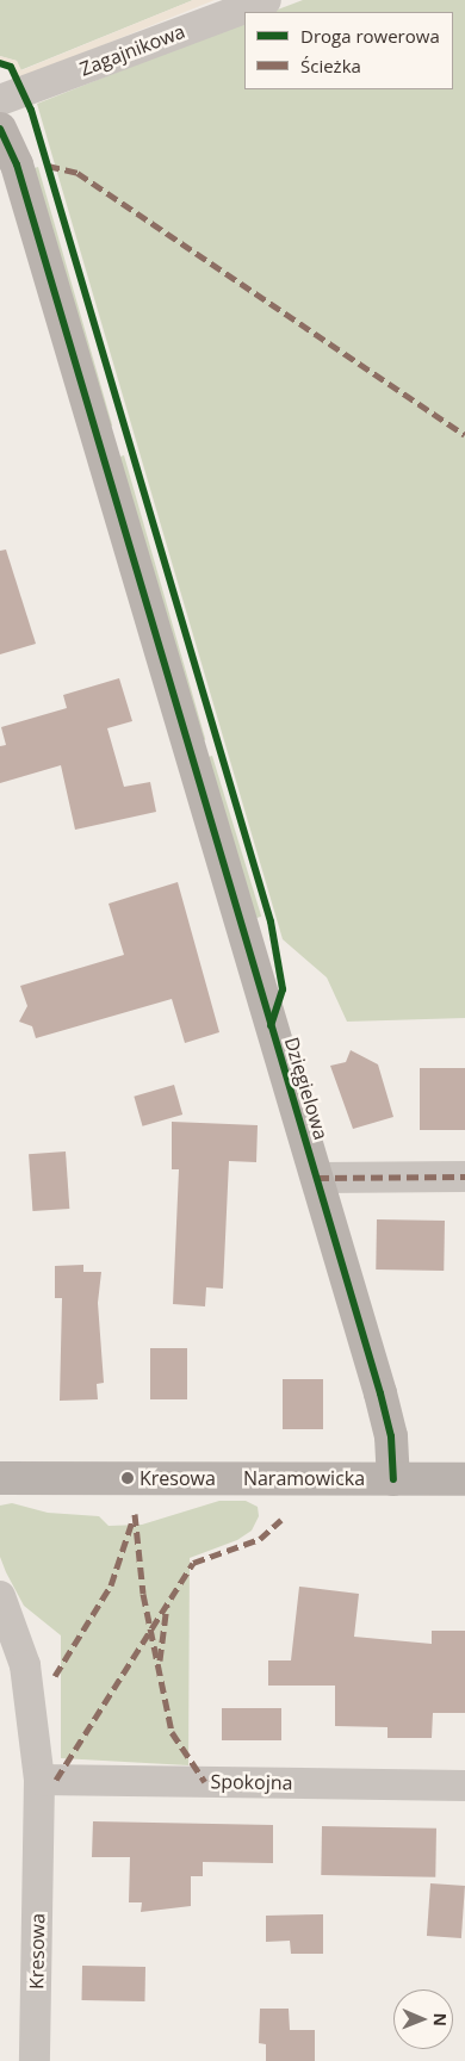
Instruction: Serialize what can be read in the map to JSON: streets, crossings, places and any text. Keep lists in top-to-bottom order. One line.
{"streets":{"street":["Zagajnikowa","Dzięgielowa","Naramowicka","Spokojna","Kresowa"]},"crossings":[["Dzięgielowa","Naramowicka"],["Spokojna","Kresowa"]],"places":["Kresowa"],"legend":["Droga rowerowa","Ścieżka"],"north":"right"}
